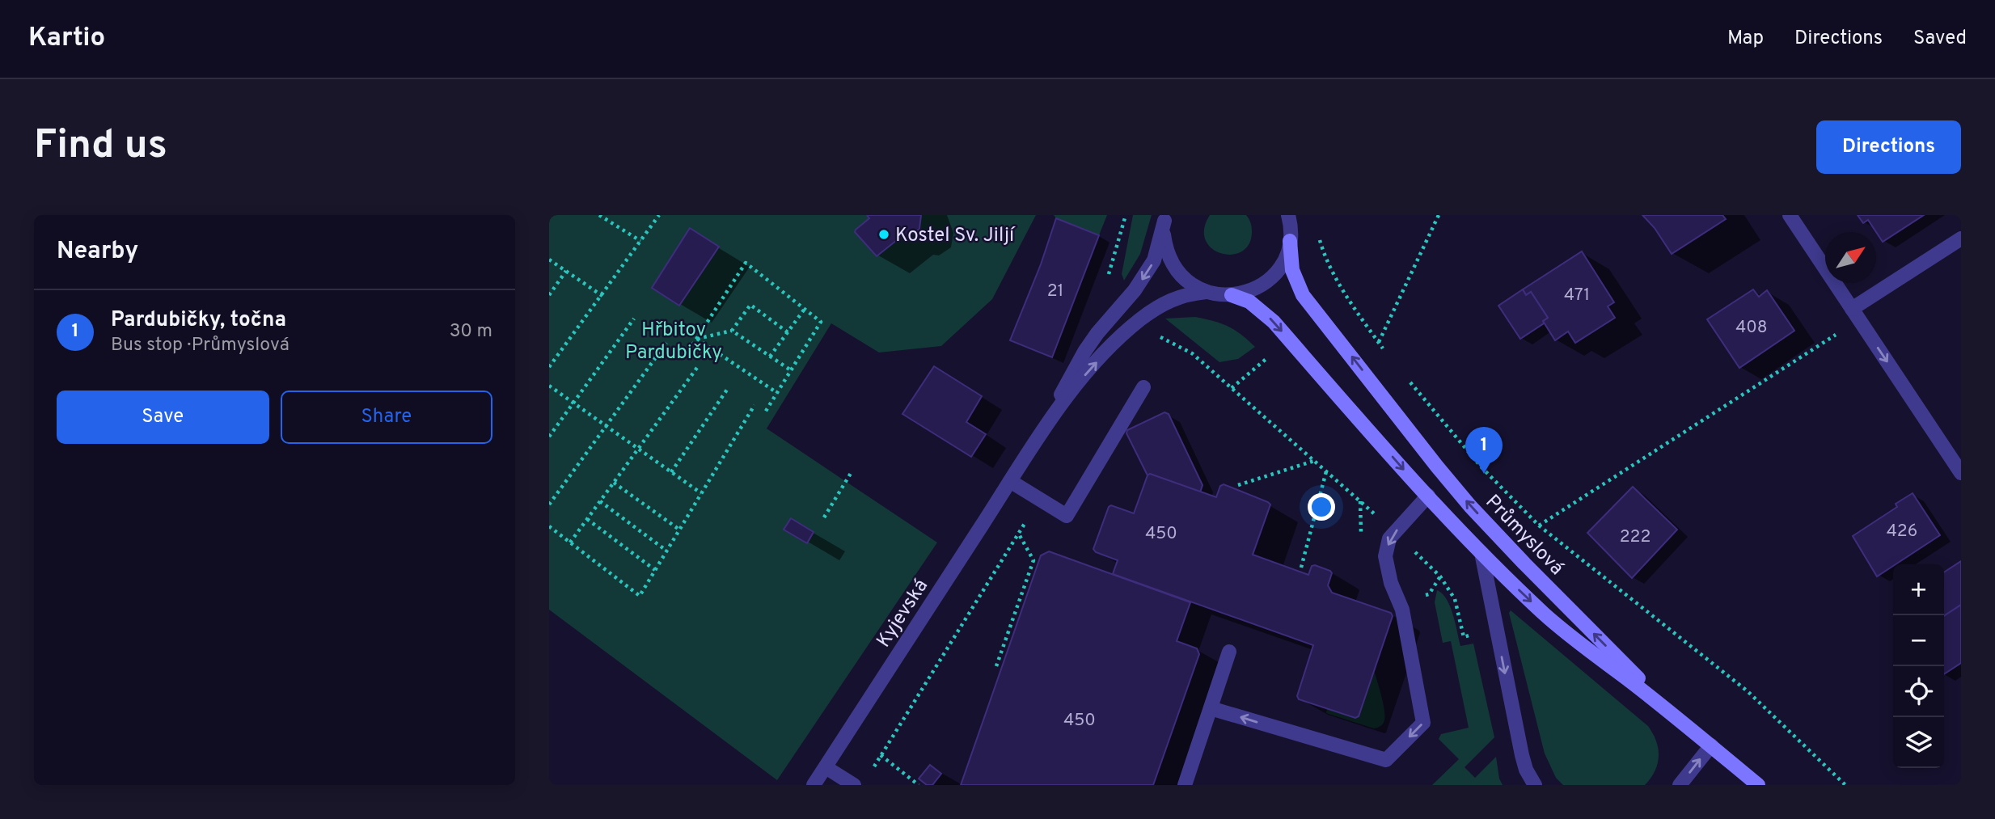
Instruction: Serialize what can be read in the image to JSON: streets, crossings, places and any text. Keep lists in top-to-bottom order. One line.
{"streets":{"main road":["Průmyslová"],"street":["Kyjevská"]},"parks":["Hřbitov Pardubičky"],"places":["Kostel Sv. Jiljí"],"house_numbers":["21","471","408","426","450","222","450"],"north":"top right","page":{"header":"Kartio","nav":["Map","Directions","Saved"],"buttons":["Directions",["Save","Share"]],"title":"Find us","heading":"Nearby","list":[{"mark":"1","name":"Pardubičky, točna","note":"Bus stop · Průmyslová","value":"30 m"}],"pins":"1","map_buttons":["+","−"]}}
